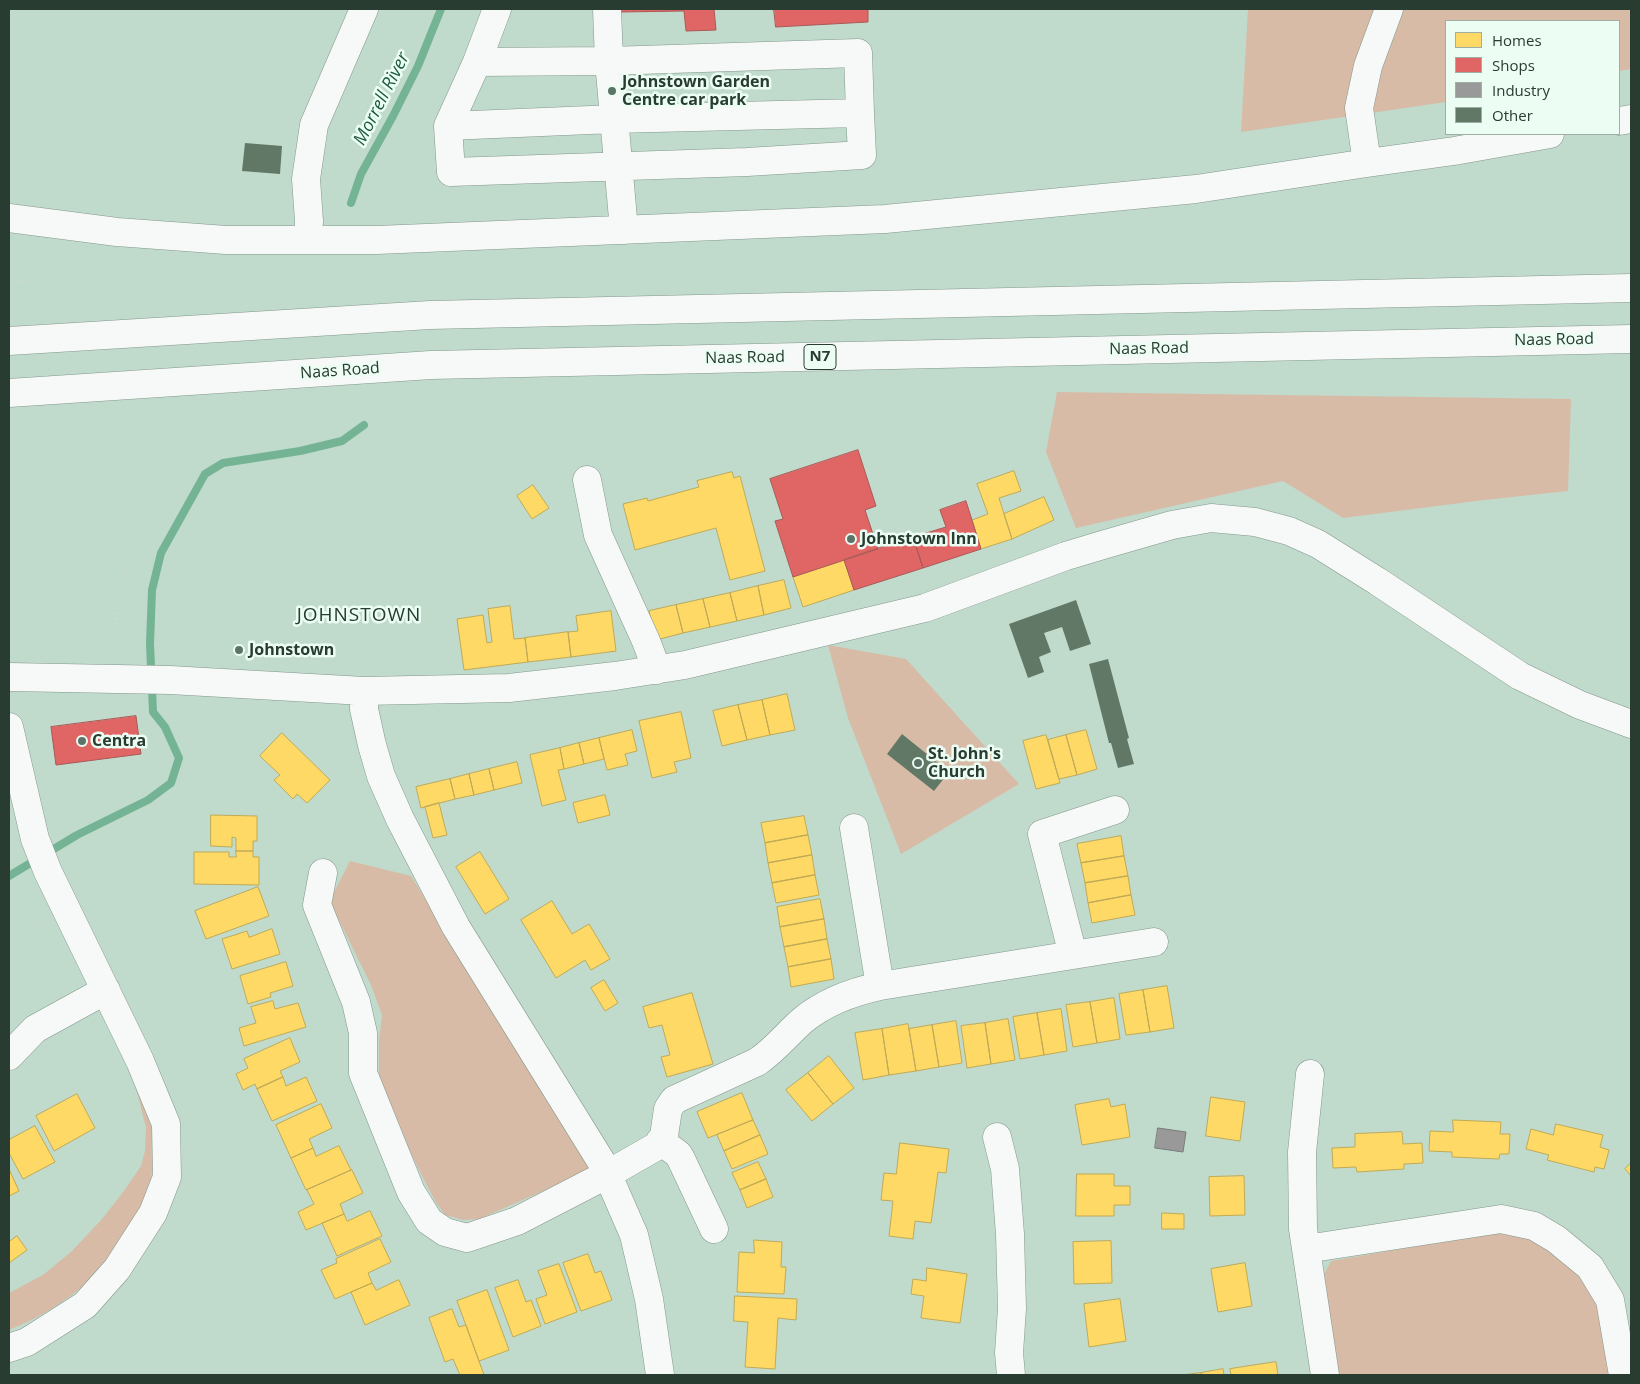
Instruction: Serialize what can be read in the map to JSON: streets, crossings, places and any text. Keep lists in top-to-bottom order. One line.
{"streets":{"main road":["Naas Road","N7"]},"districts":["JOHNSTOWN"],"water":["Morrell River"],"places":["Johnstown Garden Centre car park","Johnstown Inn","Johnstown","Centra","St. John's Church"],"legend":["Homes","Shops","Industry","Other"]}
